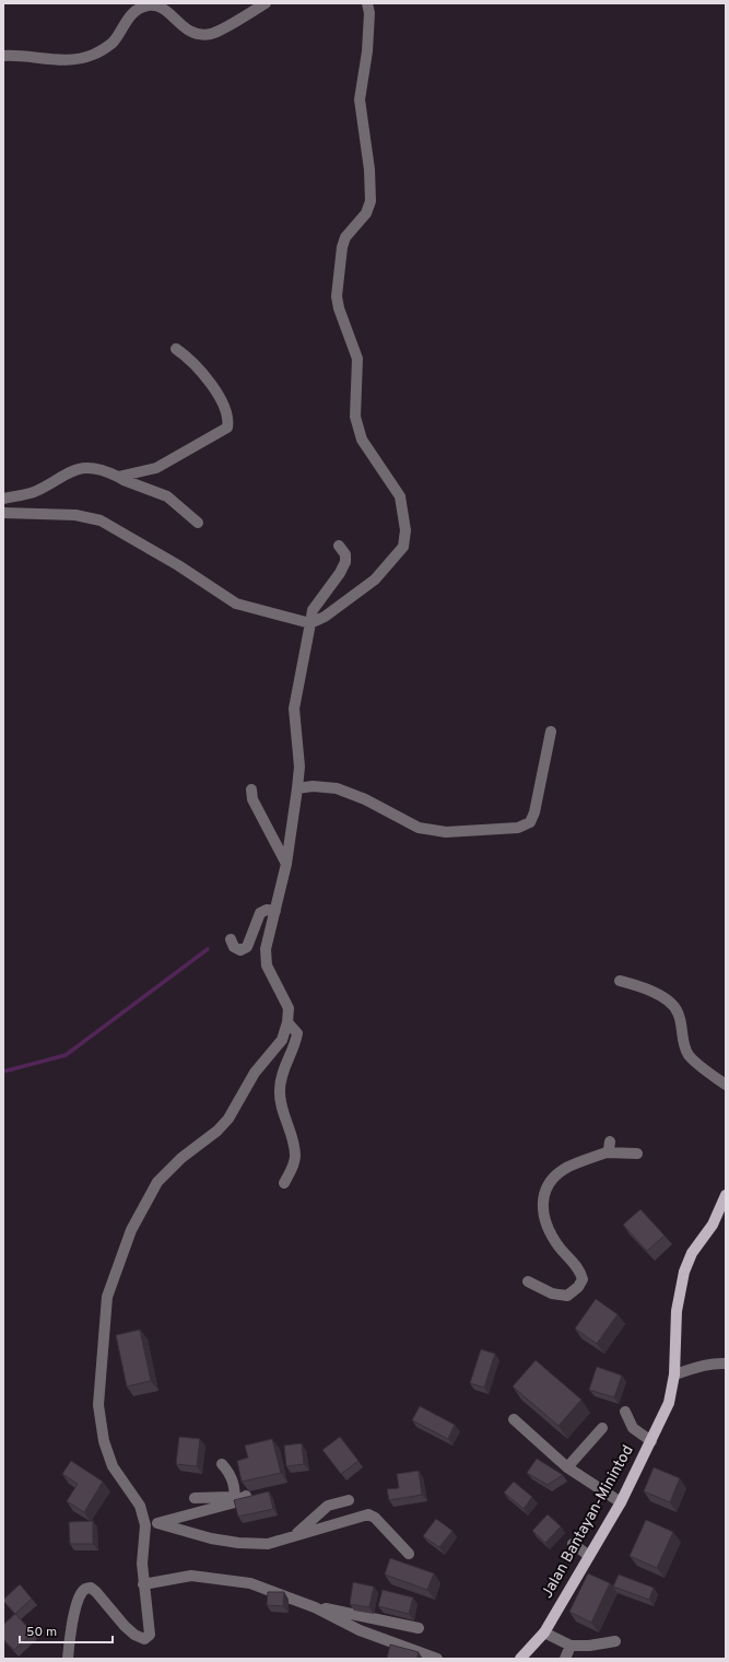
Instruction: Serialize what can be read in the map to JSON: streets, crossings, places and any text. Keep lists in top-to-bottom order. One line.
{"streets":{"main road":["Jalan Bantayan-Minintod"]},"scale_bar":"50 m"}
